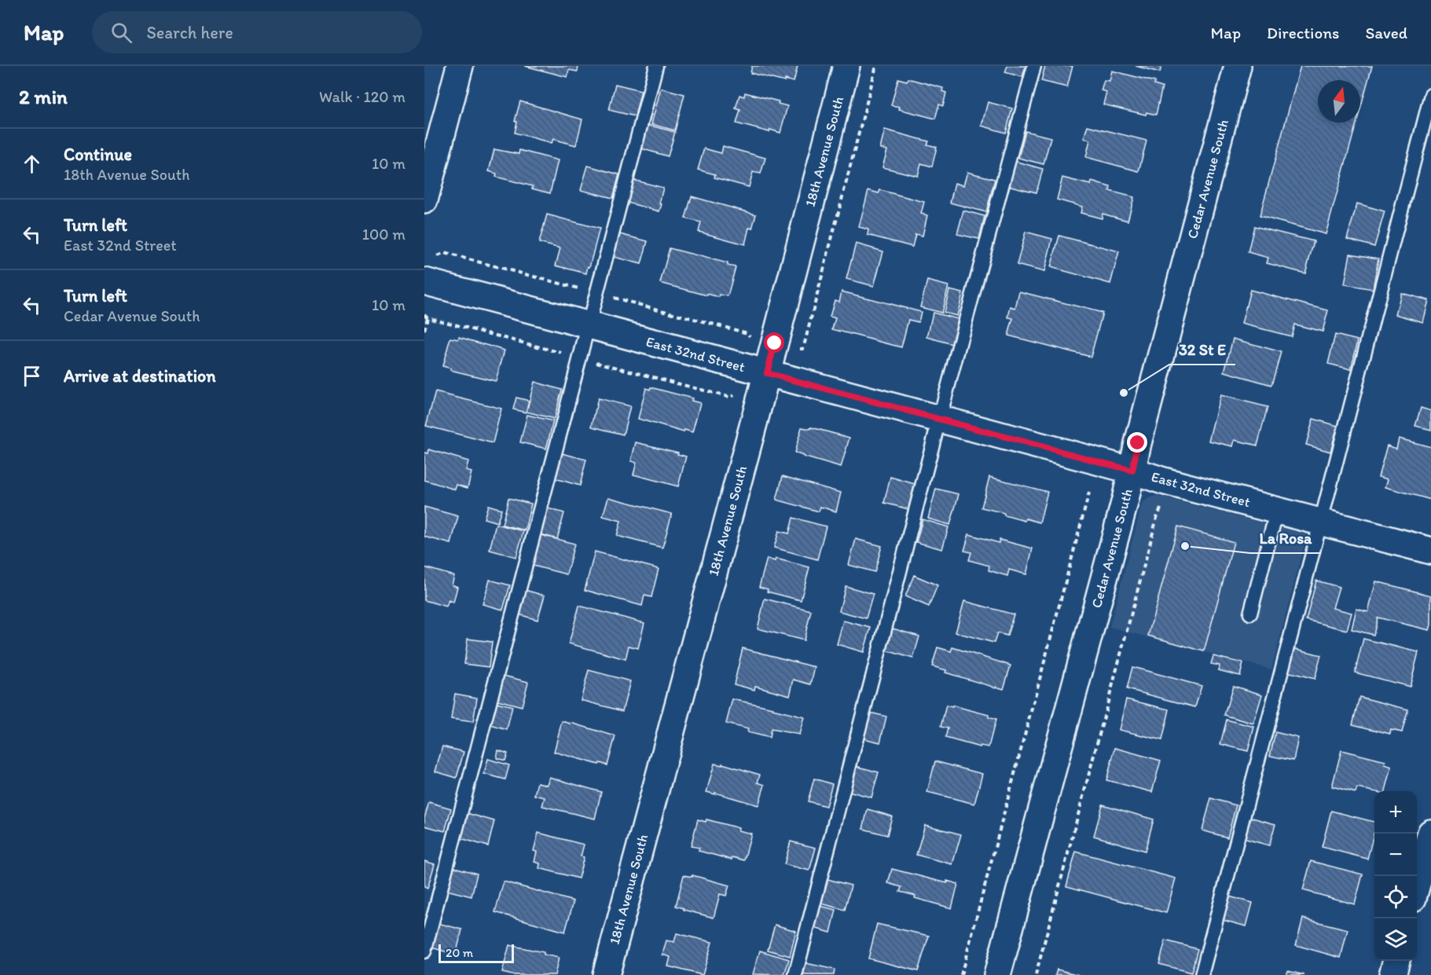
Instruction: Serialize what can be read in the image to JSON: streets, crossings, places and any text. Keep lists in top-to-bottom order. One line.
{"streets":{"street":["18th Avenue South","Cedar Avenue South","East 32nd Street"]},"crossings":[["18th Avenue South","East 32nd Street"],["Cedar Avenue South","East 32nd Street"]],"places":["32 St E","La Rosa"],"scale_bar":"20 m","north":"top","page":{"header":"Map","search":"Search here","nav":["Map","Directions","Saved"],"heading":["2 min","Walk · 120 m"],"list":[["Continue","18th Avenue South","10 m"],["Turn left","East 32nd Street","100 m"],["Turn left","Cedar Avenue South","10 m"],"Arrive at destination"],"map_buttons":["+","−"],"scale":"20 m"}}
